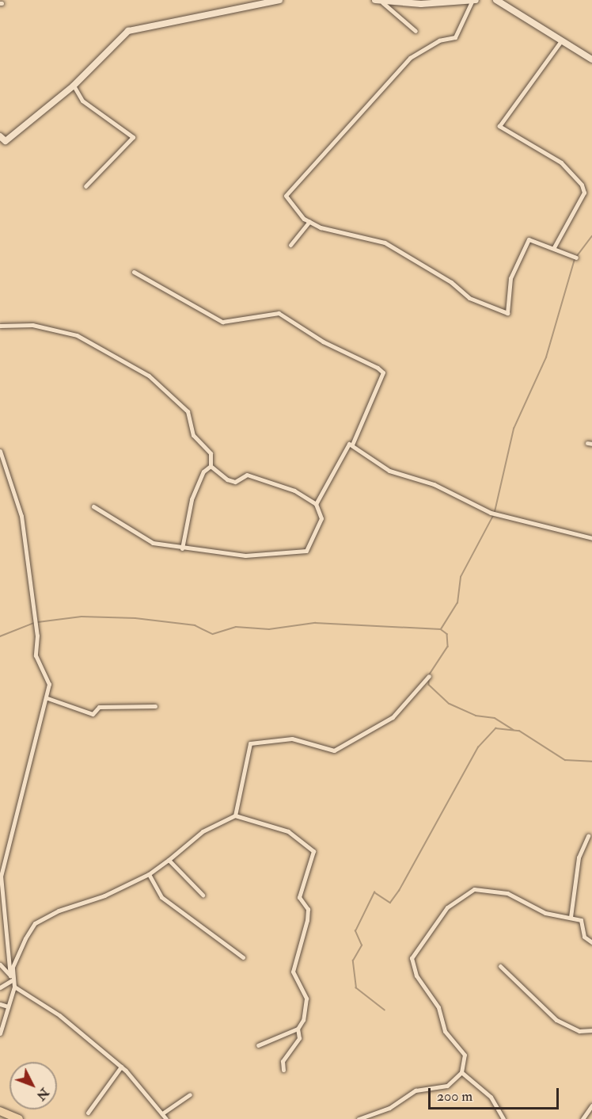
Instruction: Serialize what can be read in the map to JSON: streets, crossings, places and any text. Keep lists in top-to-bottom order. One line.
{"scale_bar":"200 m","north":"bottom right"}
